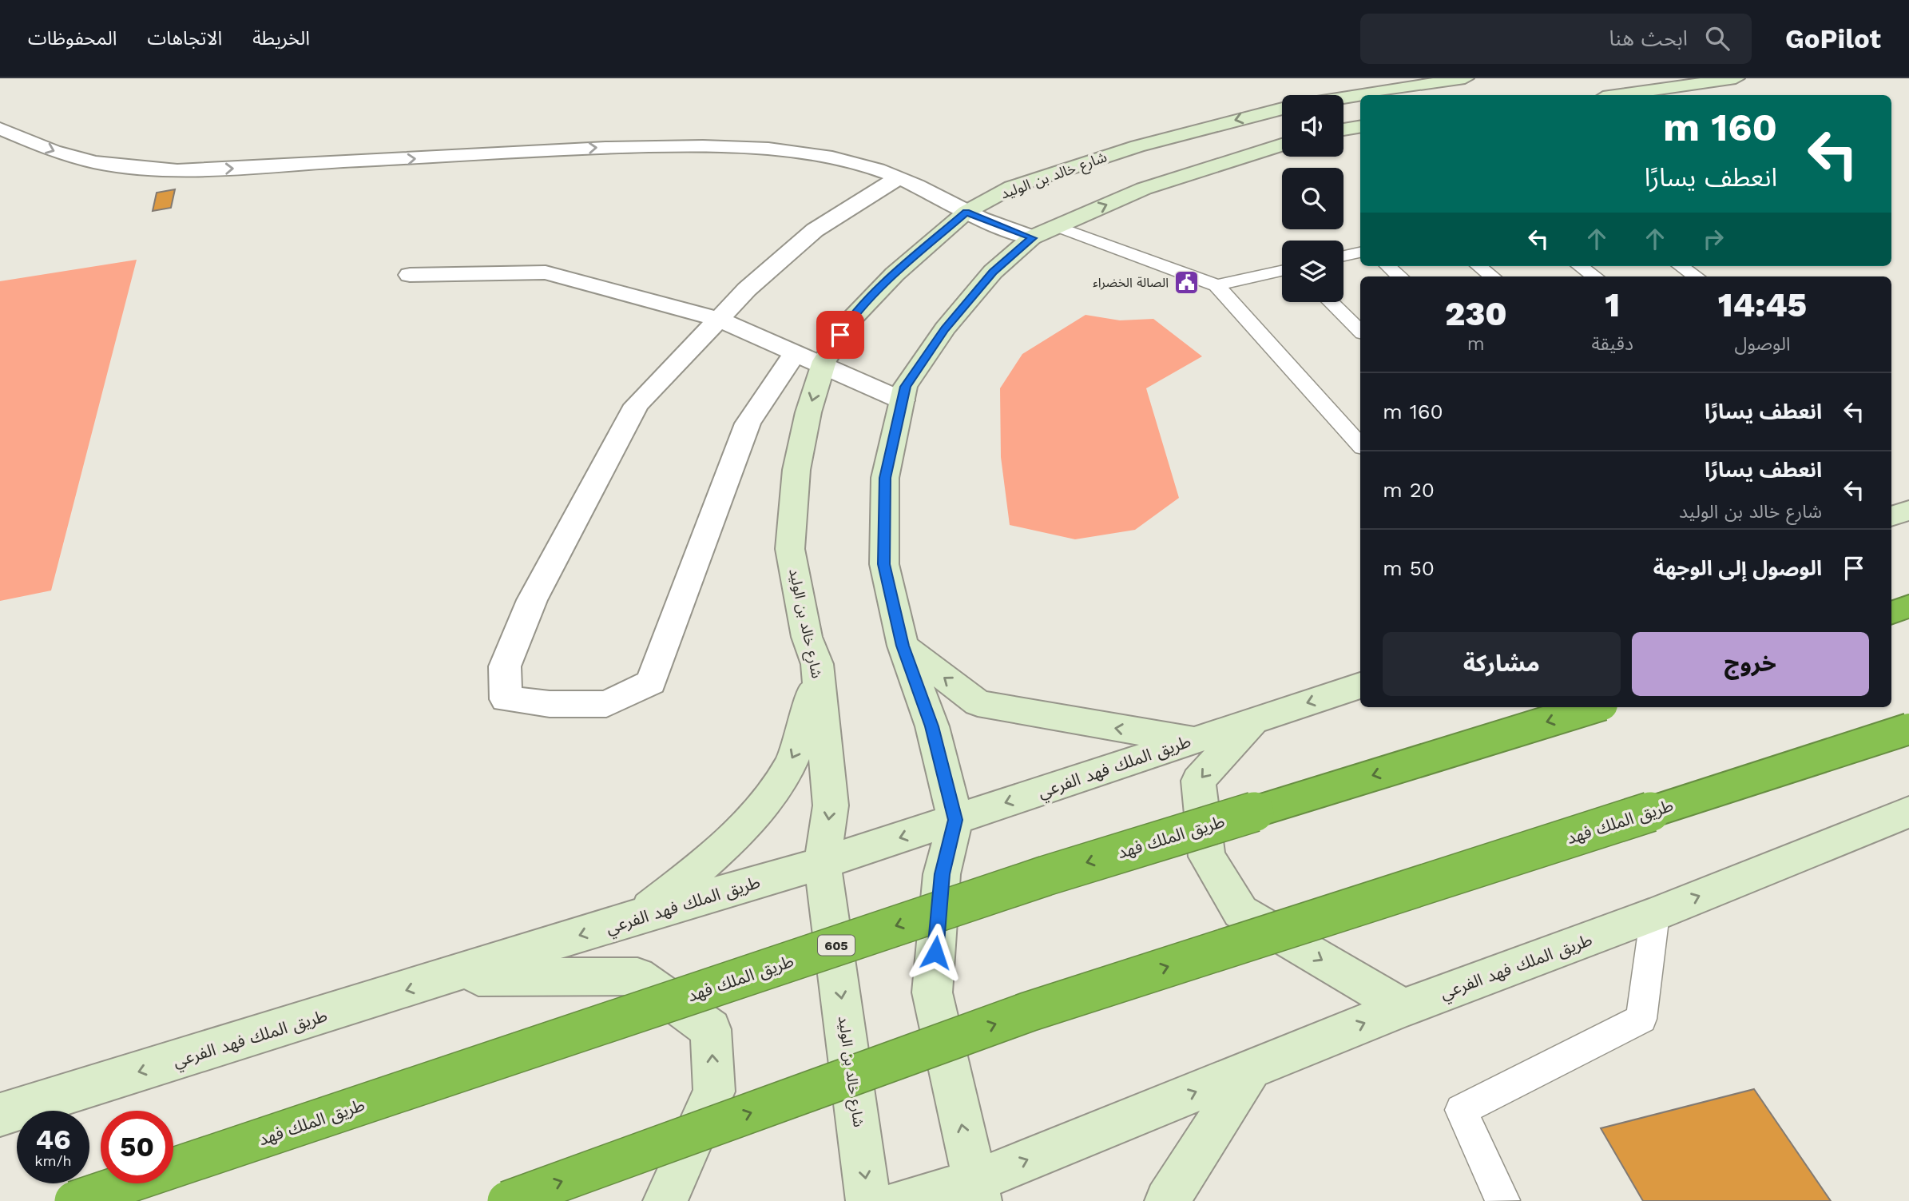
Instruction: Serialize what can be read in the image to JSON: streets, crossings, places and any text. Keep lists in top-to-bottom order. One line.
{"streets":{"highway":["طريق الملك فهد","605"],"main road":["شارع خالد بن الوليد","طريق الملك فهد الفرعي"]},"crossings":[["شارع خالد بن الوليد","طريق الملك فهد الفرعي"]],"places":{"public building":["الصالة الخضراء"]},"page":{"header":"GoPilot","search":"ابحث هنا","nav":["الخريطة","الاتجاهات","المحفوظات"],"turn":["160 m","انعطف يسارًا"],"eta":["14:45","الوصول","1","دقيقة","230","m"],"list":[{"name":"انعطف يسارًا","value":"160 m"},{"name":"انعطف يسارًا","note":"شارع خالد بن الوليد","value":"20 m"},{"name":"الوصول إلى الوجهة","value":"50 m"}],"buttons":["خروج","مشاركة"],"speed":"46 km/h","limit":"50"}}
